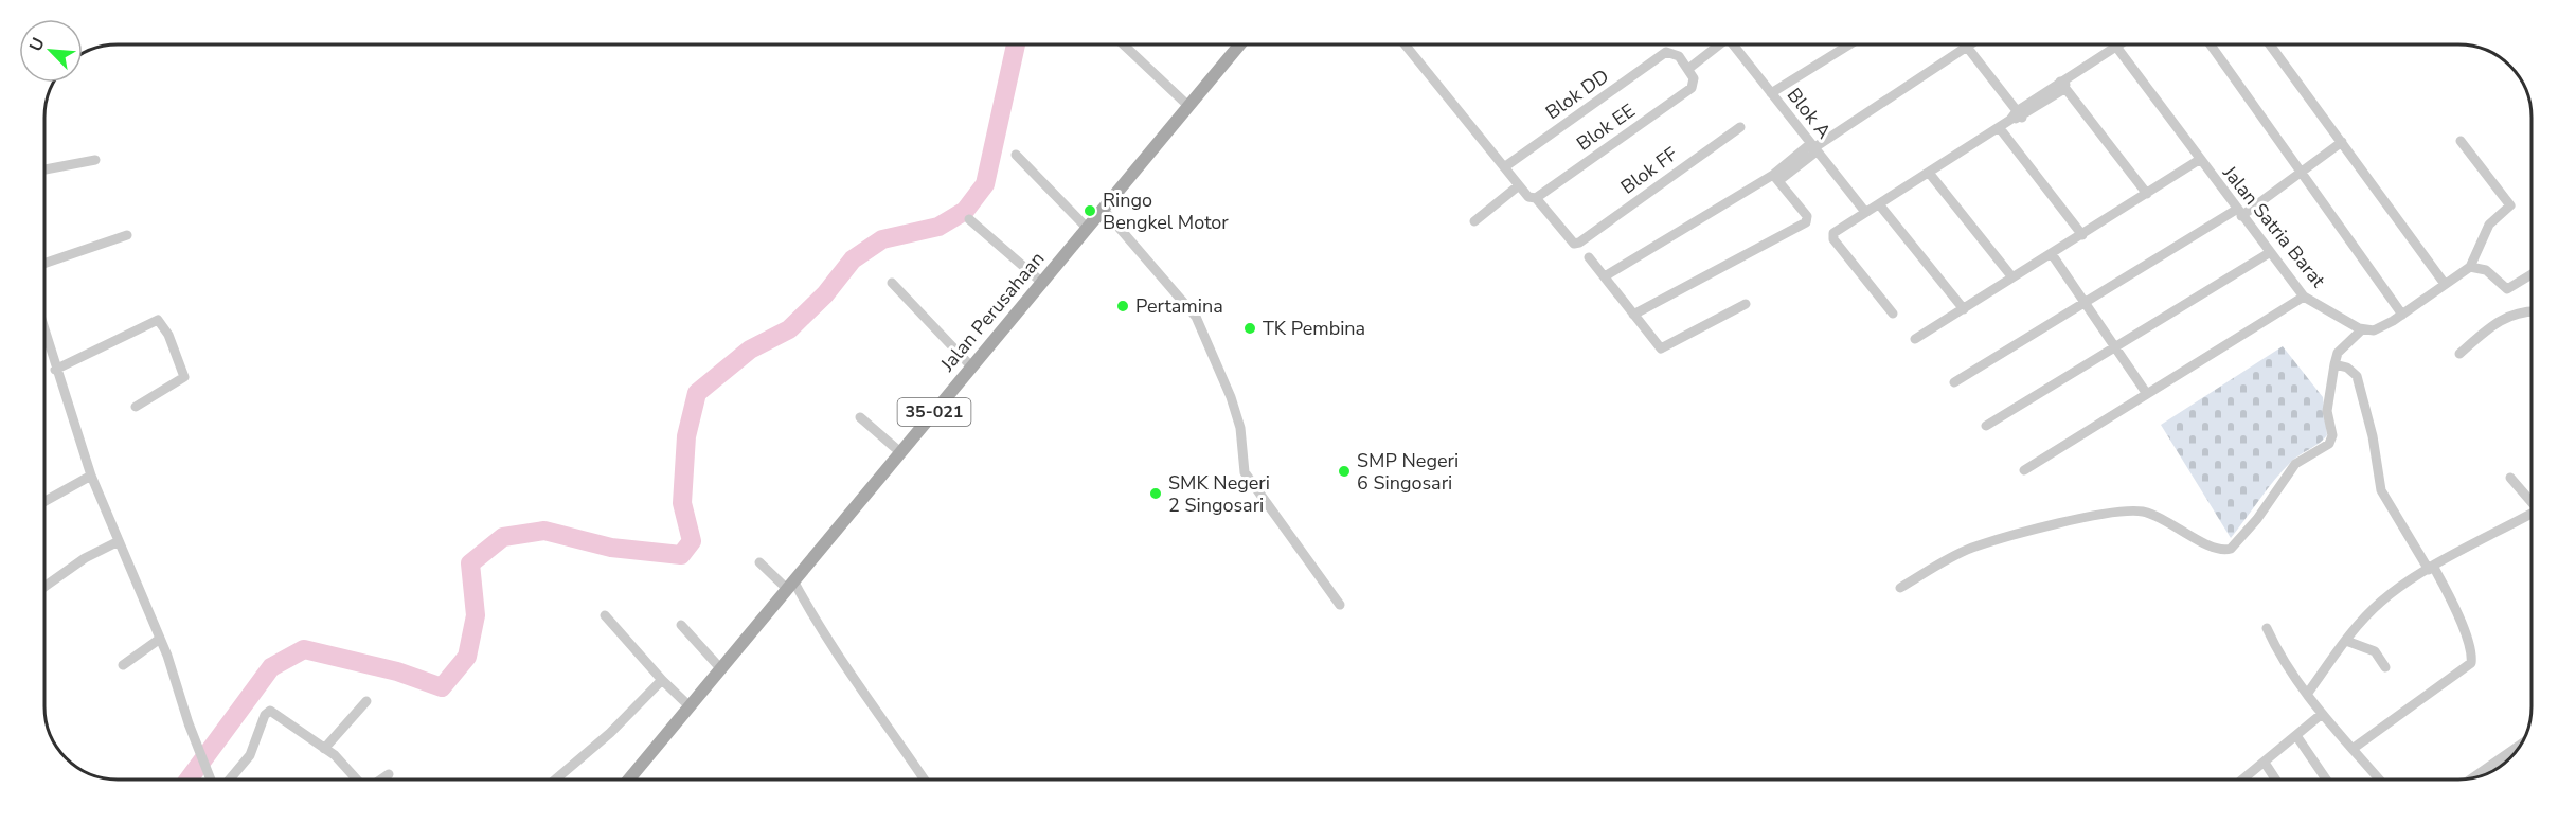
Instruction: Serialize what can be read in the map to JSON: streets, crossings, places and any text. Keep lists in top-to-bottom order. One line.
{"streets":{"main road":["Jalan Perusahaan","35-021"],"street":["Blok DD","Blok A","Blok EE","Blok FF","Jalan Satria Barat"]},"crossings":[["Blok DD","Blok EE"],["Blok EE","Blok FF"]],"places":["Ringo Bengkel Motor","Pertamina","TK Pembina","SMP Negeri 6 Singosari","SMK Negeri 2 Singosari"],"north":"top left"}
